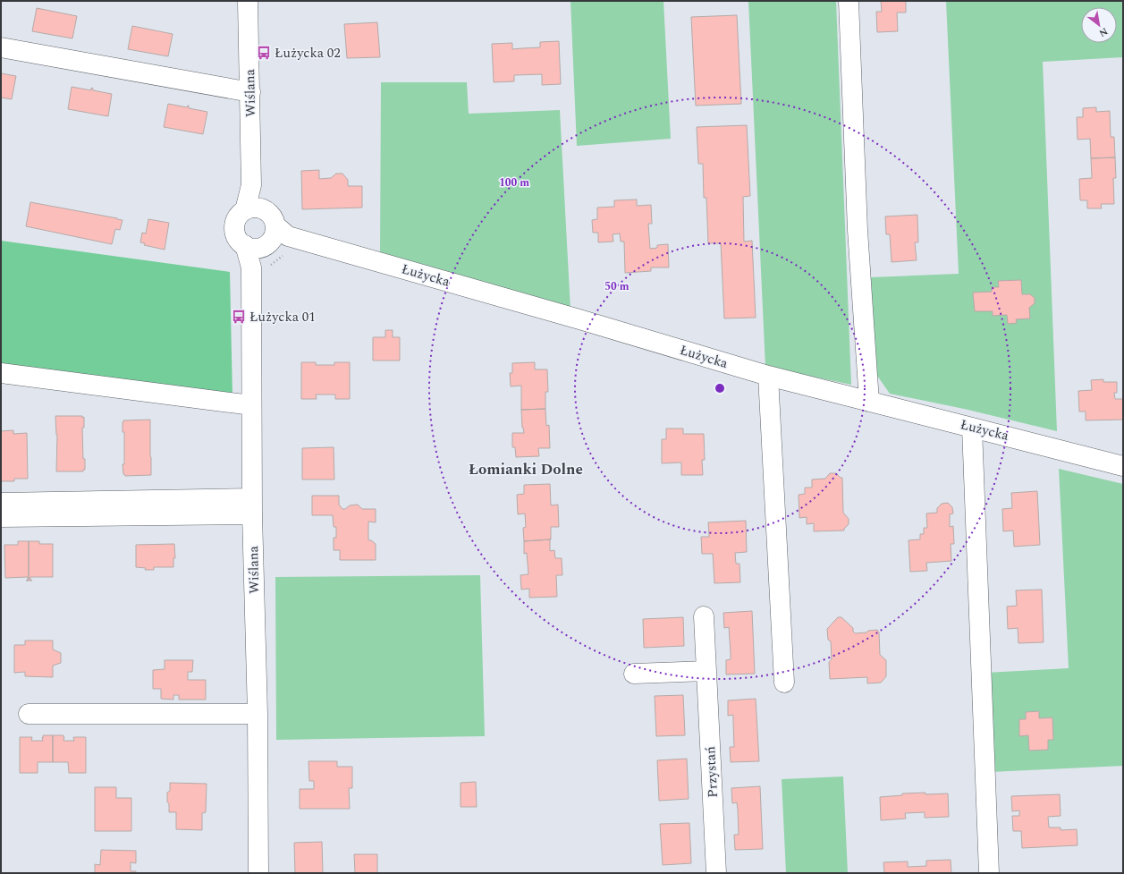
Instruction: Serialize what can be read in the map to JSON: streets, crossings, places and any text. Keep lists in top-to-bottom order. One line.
{"streets":{"street":["Wiślana","Łużycka","Przystań"]},"crossings":[["Wiślana","Łużycka"]],"districts":["Łomianki Dolne"],"places":{"bus stop":["Łużycka 02","Łużycka 01"]},"north":"bottom right","rings":["100 m","50 m"]}
